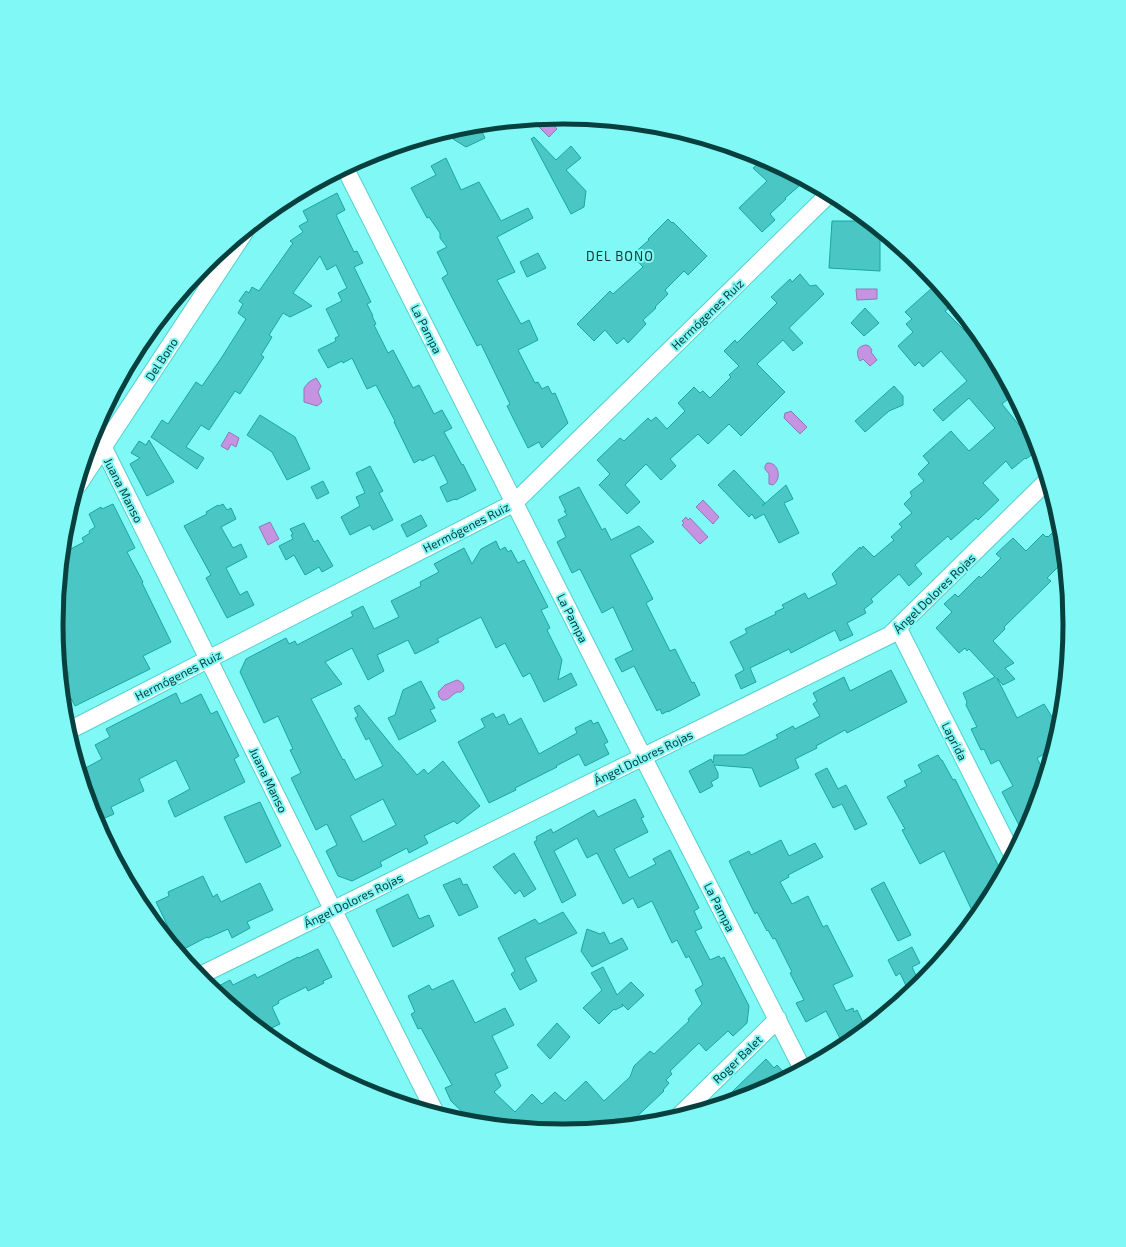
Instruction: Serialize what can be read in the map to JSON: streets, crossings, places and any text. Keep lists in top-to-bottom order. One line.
{"streets":{"street":["Hermógenes Ruiz","La Pampa","Del Bono","Juana Manso","Ángel Dolores Rojas","Laprida","Roger Balet"]},"crossings":[["Hermógenes Ruiz","La Pampa"],["Hermógenes Ruiz","Juana Manso"],["La Pampa","Ángel Dolores Rojas"],["La Pampa","Roger Balet"],["Del Bono","Juana Manso"],["Juana Manso","Ángel Dolores Rojas"],["Ángel Dolores Rojas","Laprida"]],"districts":["DEL BONO"]}
